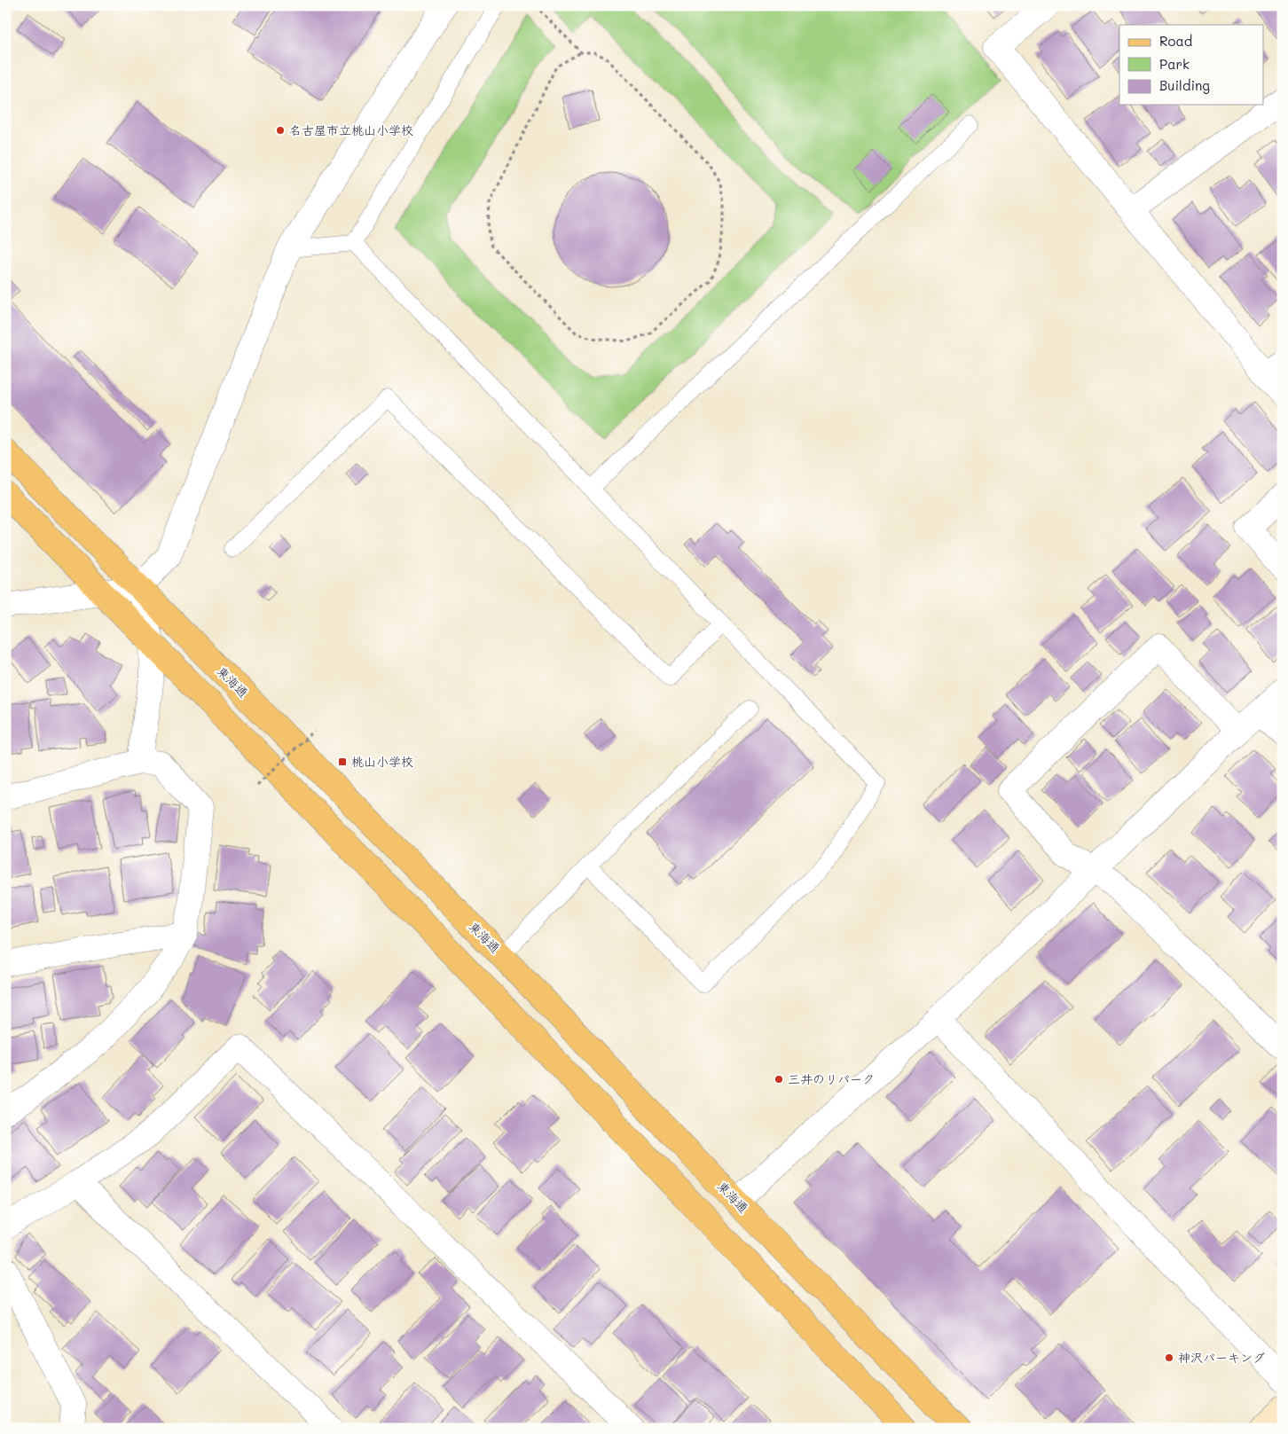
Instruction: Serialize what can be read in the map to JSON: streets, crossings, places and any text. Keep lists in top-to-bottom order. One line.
{"streets":{"main road":["東海通"]},"places":{"other":["名古屋市立桃山小学校","三井のリパーク","神沢パーキング"],"transit":["桃山小学校"]},"legend":["Road","Park","Building"]}
